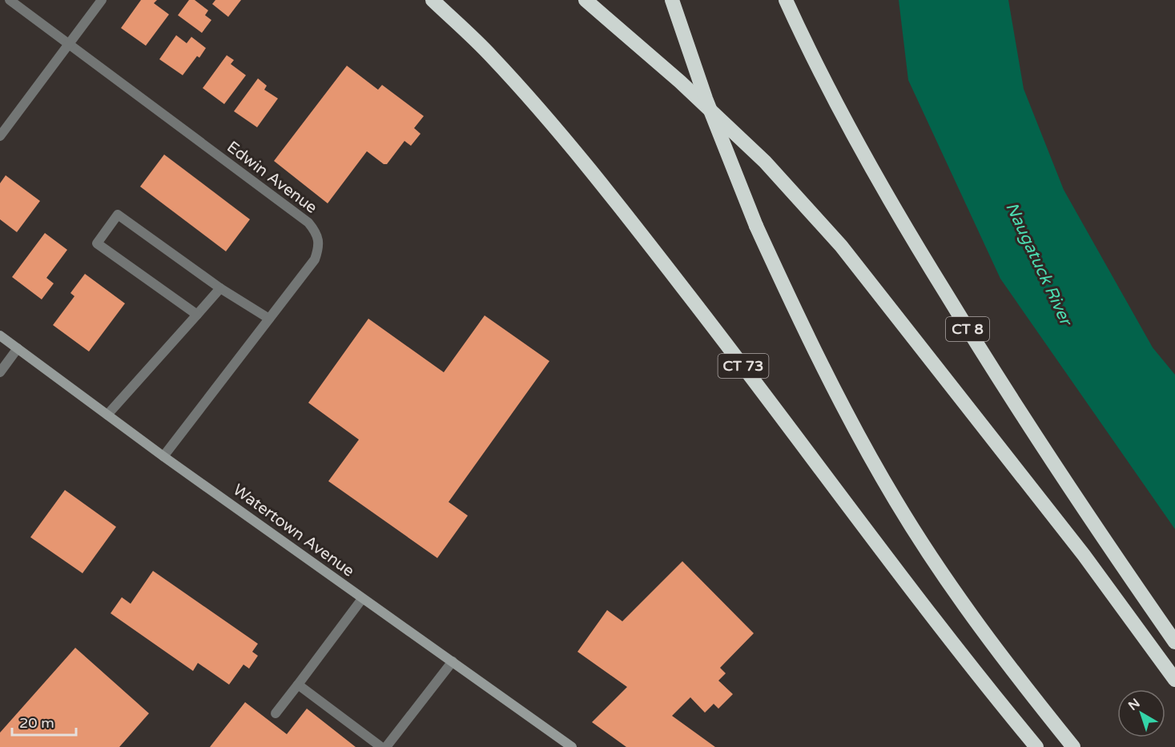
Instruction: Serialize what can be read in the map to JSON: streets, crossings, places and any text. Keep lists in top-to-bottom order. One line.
{"streets":{"highway":["CT 8","CT 73"],"main road":["Watertown Avenue"],"street":["Edwin Avenue"]},"crossings":[["Edwin Avenue","Watertown Avenue"]],"water":["Naugatuck River"],"scale_bar":"20 m","north":"top left"}
